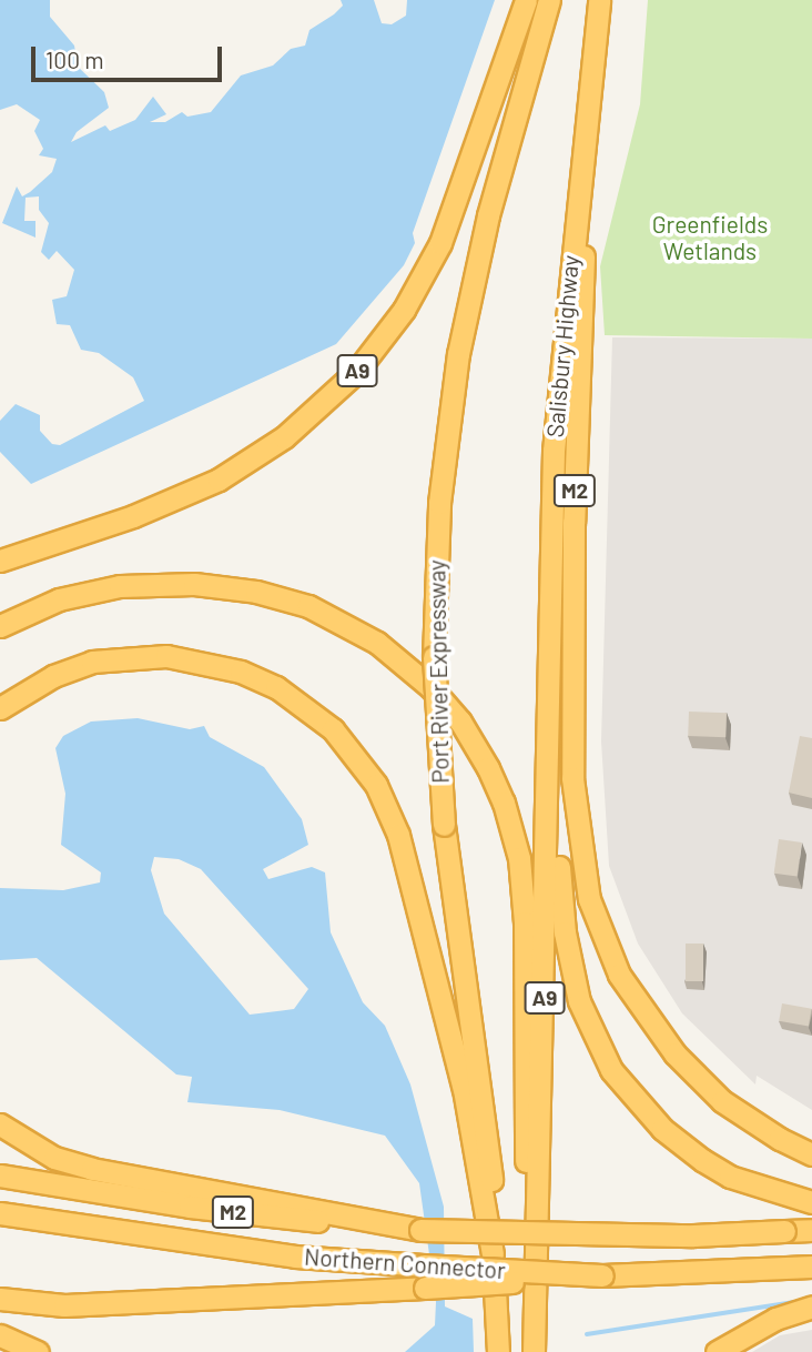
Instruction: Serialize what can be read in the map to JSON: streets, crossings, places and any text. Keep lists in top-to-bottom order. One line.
{"streets":{"highway":["Salisbury Highway","A9","M2","Port River Expressway","Northern Connector"]},"crossings":[["Salisbury Highway","A9"]],"parks":["Greenfields Wetlands"],"scale_bar":"100 m"}
